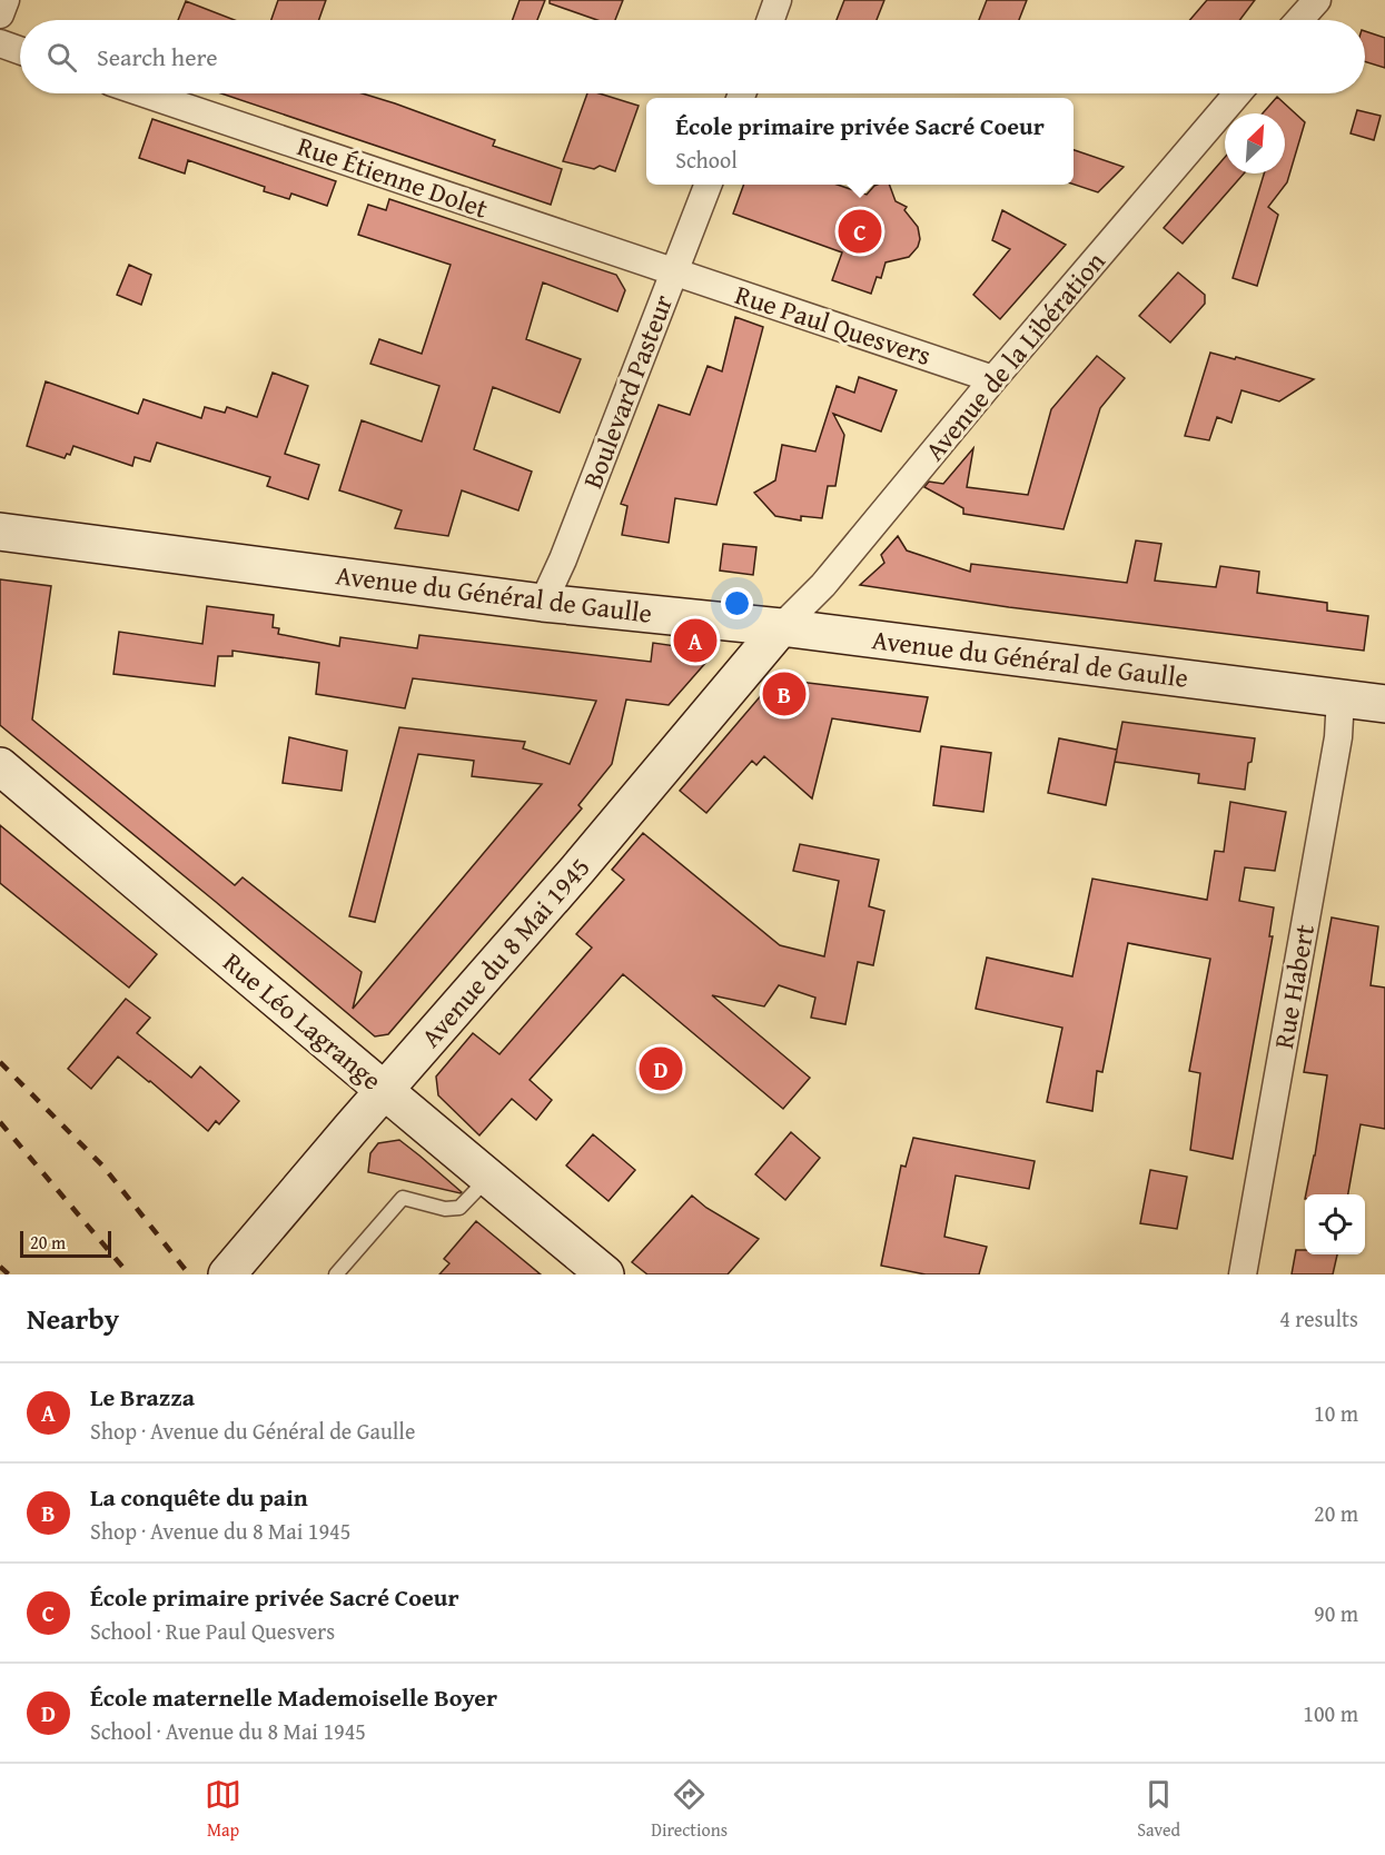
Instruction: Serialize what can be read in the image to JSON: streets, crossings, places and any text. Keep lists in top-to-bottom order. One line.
{"streets":{"main road":["Avenue du Général de Gaulle","Avenue du 8 Mai 1945","Rue Léo Lagrange"],"street":["Rue Étienne Dolet","Rue Paul Quesvers","Avenue de la Libération","Boulevard Pasteur","Rue Habert"]},"crossings":[["Rue Étienne Dolet","Rue Paul Quesvers"],["Rue Étienne Dolet","Boulevard Pasteur"],["Rue Paul Quesvers","Avenue de la Libération"],["Rue Paul Quesvers","Boulevard Pasteur"],["Avenue de la Libération","Avenue du Général de Gaulle"],["Avenue de la Libération","Avenue du 8 Mai 1945"],["Boulevard Pasteur","Avenue du Général de Gaulle"],["Avenue du Général de Gaulle","Avenue du 8 Mai 1945"],["Avenue du Général de Gaulle","Rue Habert"],["Avenue du 8 Mai 1945","Rue Léo Lagrange"]],"scale_bar":"20 m","north":"top right","page":{"search":"Search here","popup":["École primaire privée Sacré Coeur","School"],"pins":["C","A","B","D"],"scale":"20 m","heading":["Nearby","4 results"],"list":[{"mark":"A","name":"Le Brazza","note":"Shop · Avenue du Général de Gaulle","value":"10 m"},{"mark":"B","name":"La conquête du pain","note":"Shop · Avenue du 8 Mai 1945","value":"20 m"},{"mark":"C","name":"École primaire privée Sacré Coeur","note":"School · Rue Paul Quesvers","value":"90 m"},{"mark":"D","name":"École maternelle Mademoiselle Boyer","note":"School · Avenue du 8 Mai 1945","value":"100 m"}],"nav":["Map","Directions","Saved"]}}
